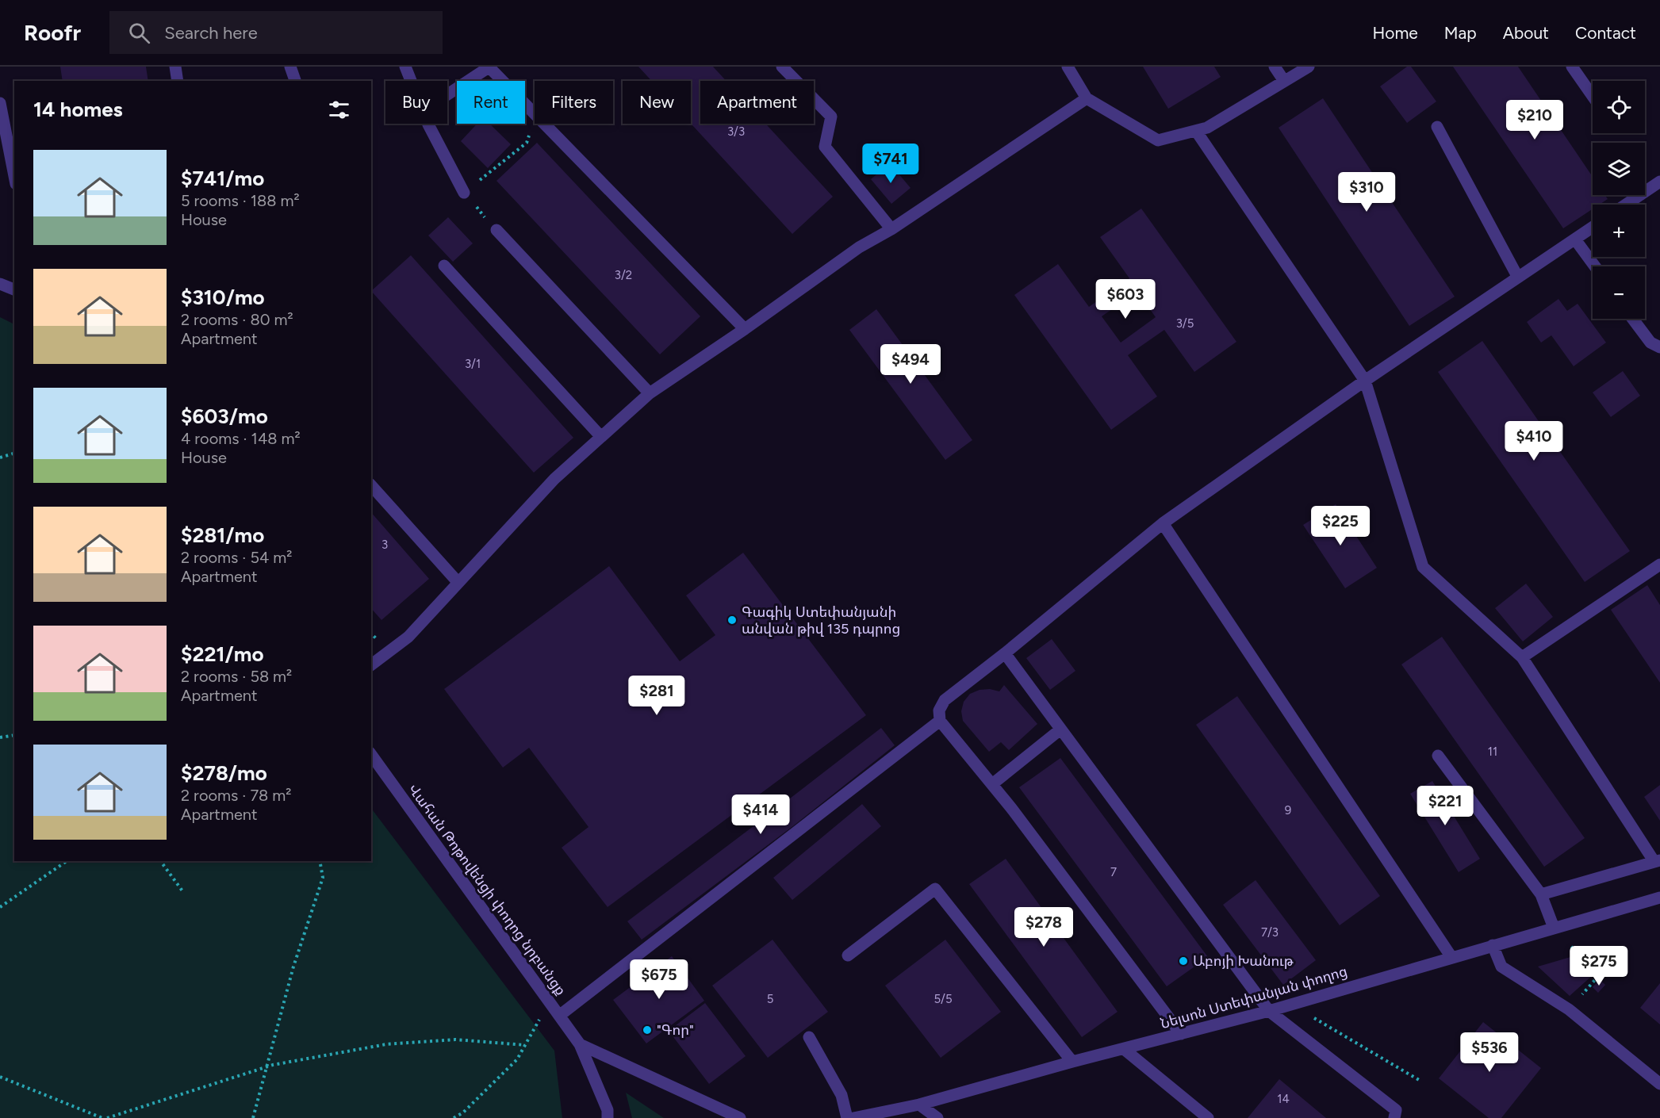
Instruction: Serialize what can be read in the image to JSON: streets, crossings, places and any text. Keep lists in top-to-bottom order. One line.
{"streets":{"street":["Վահան Թոթովենցի փողոց նրբանցք","Նելսոն Ստեփանյան փողոց"]},"places":["Գագիկ Ստեփանյանի անվան թիվ 135 դպրոց","Աբոյի Խանութ","\"Գոր\""],"house_numbers":["3/3","3/2","3/5","3/1","3","11","9","7","7/3","5","5/5","14"],"page":{"header":"Roofr","search":"Search here","nav":["Home","Map","About","Contact"],"map_buttons":["+","−"],"chip":["Buy","Rent","Filters","New","Apartment"],"heading":"14 homes","price":["$210","$741","$310","$603","$494","$410","$225","$281","$221","$414","$278","$275","$675","$536"],"list":[{"name":"$741/mo","note":"5 rooms · 188 m² · House"},{"name":"$310/mo","note":"2 rooms · 80 m² · Apartment"},{"name":"$603/mo","note":"4 rooms · 148 m² · House"},{"name":"$281/mo","note":"2 rooms · 54 m² · Apartment"},{"name":"$221/mo","note":"2 rooms · 58 m² · Apartment"},{"name":"$278/mo","note":"2 rooms · 78 m² · Apartment"}]}}
